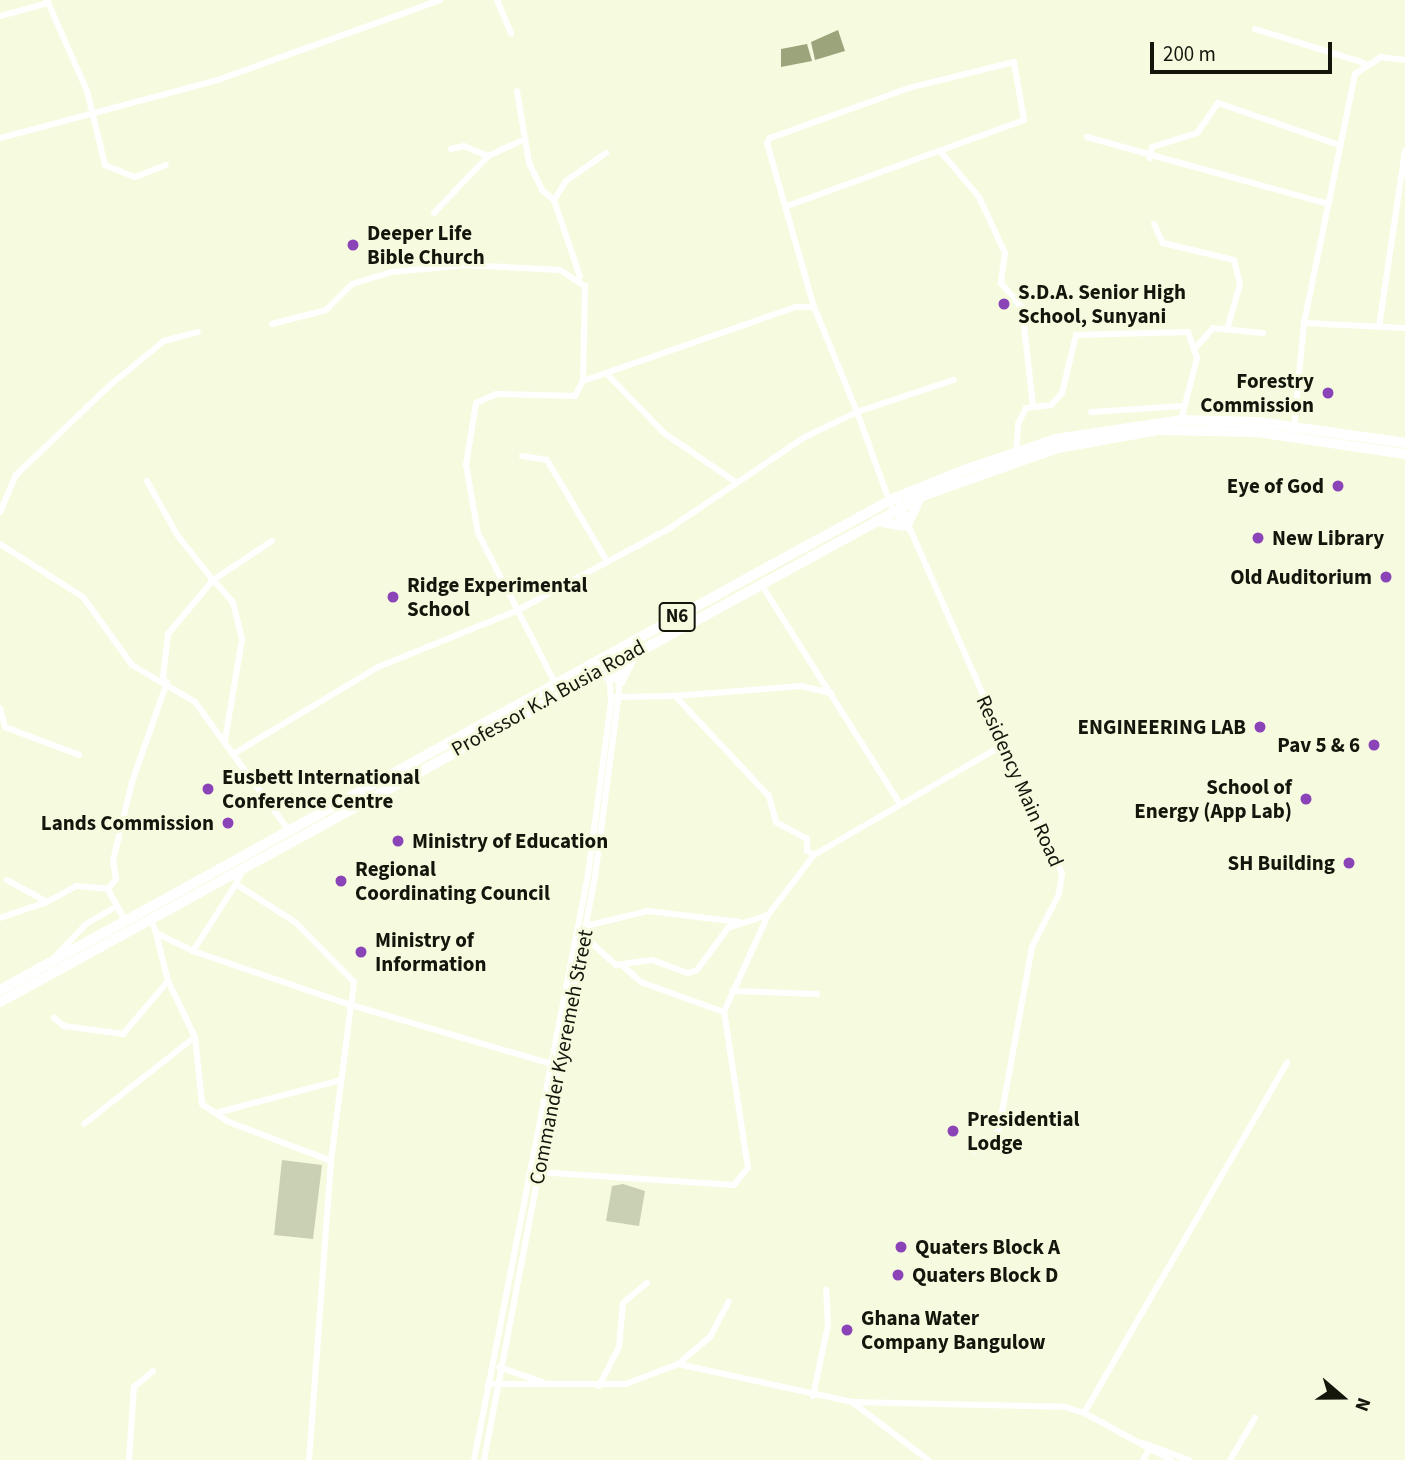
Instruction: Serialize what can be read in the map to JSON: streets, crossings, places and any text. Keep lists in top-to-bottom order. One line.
{"streets":{"main road":["N6","Professor K.A Busia Road"],"street":["Residency Main Road","Commander Kyeremeh Street"]},"crossings":[["Professor K.A Busia Road","Residency Main Road"],["Professor K.A Busia Road","Commander Kyeremeh Street"]],"places":["Deeper Life Bible Church","S.D.A. Senior High School, Sunyani","Forestry Commission","Eye of God","New Library","Old Auditorium","Ridge Experimental School","ENGINEERING LAB","Pav 5 & 6","Eusbett International Conference Centre","School of Energy (App Lab)","Lands Commission","Ministry of Education","SH Building","Regional Coordinating Council","Ministry of Information","Presidential Lodge","Quaters Block A","Quaters Block D","Ghana Water Company Bangulow"],"scale_bar":"200 m","north":"right"}
